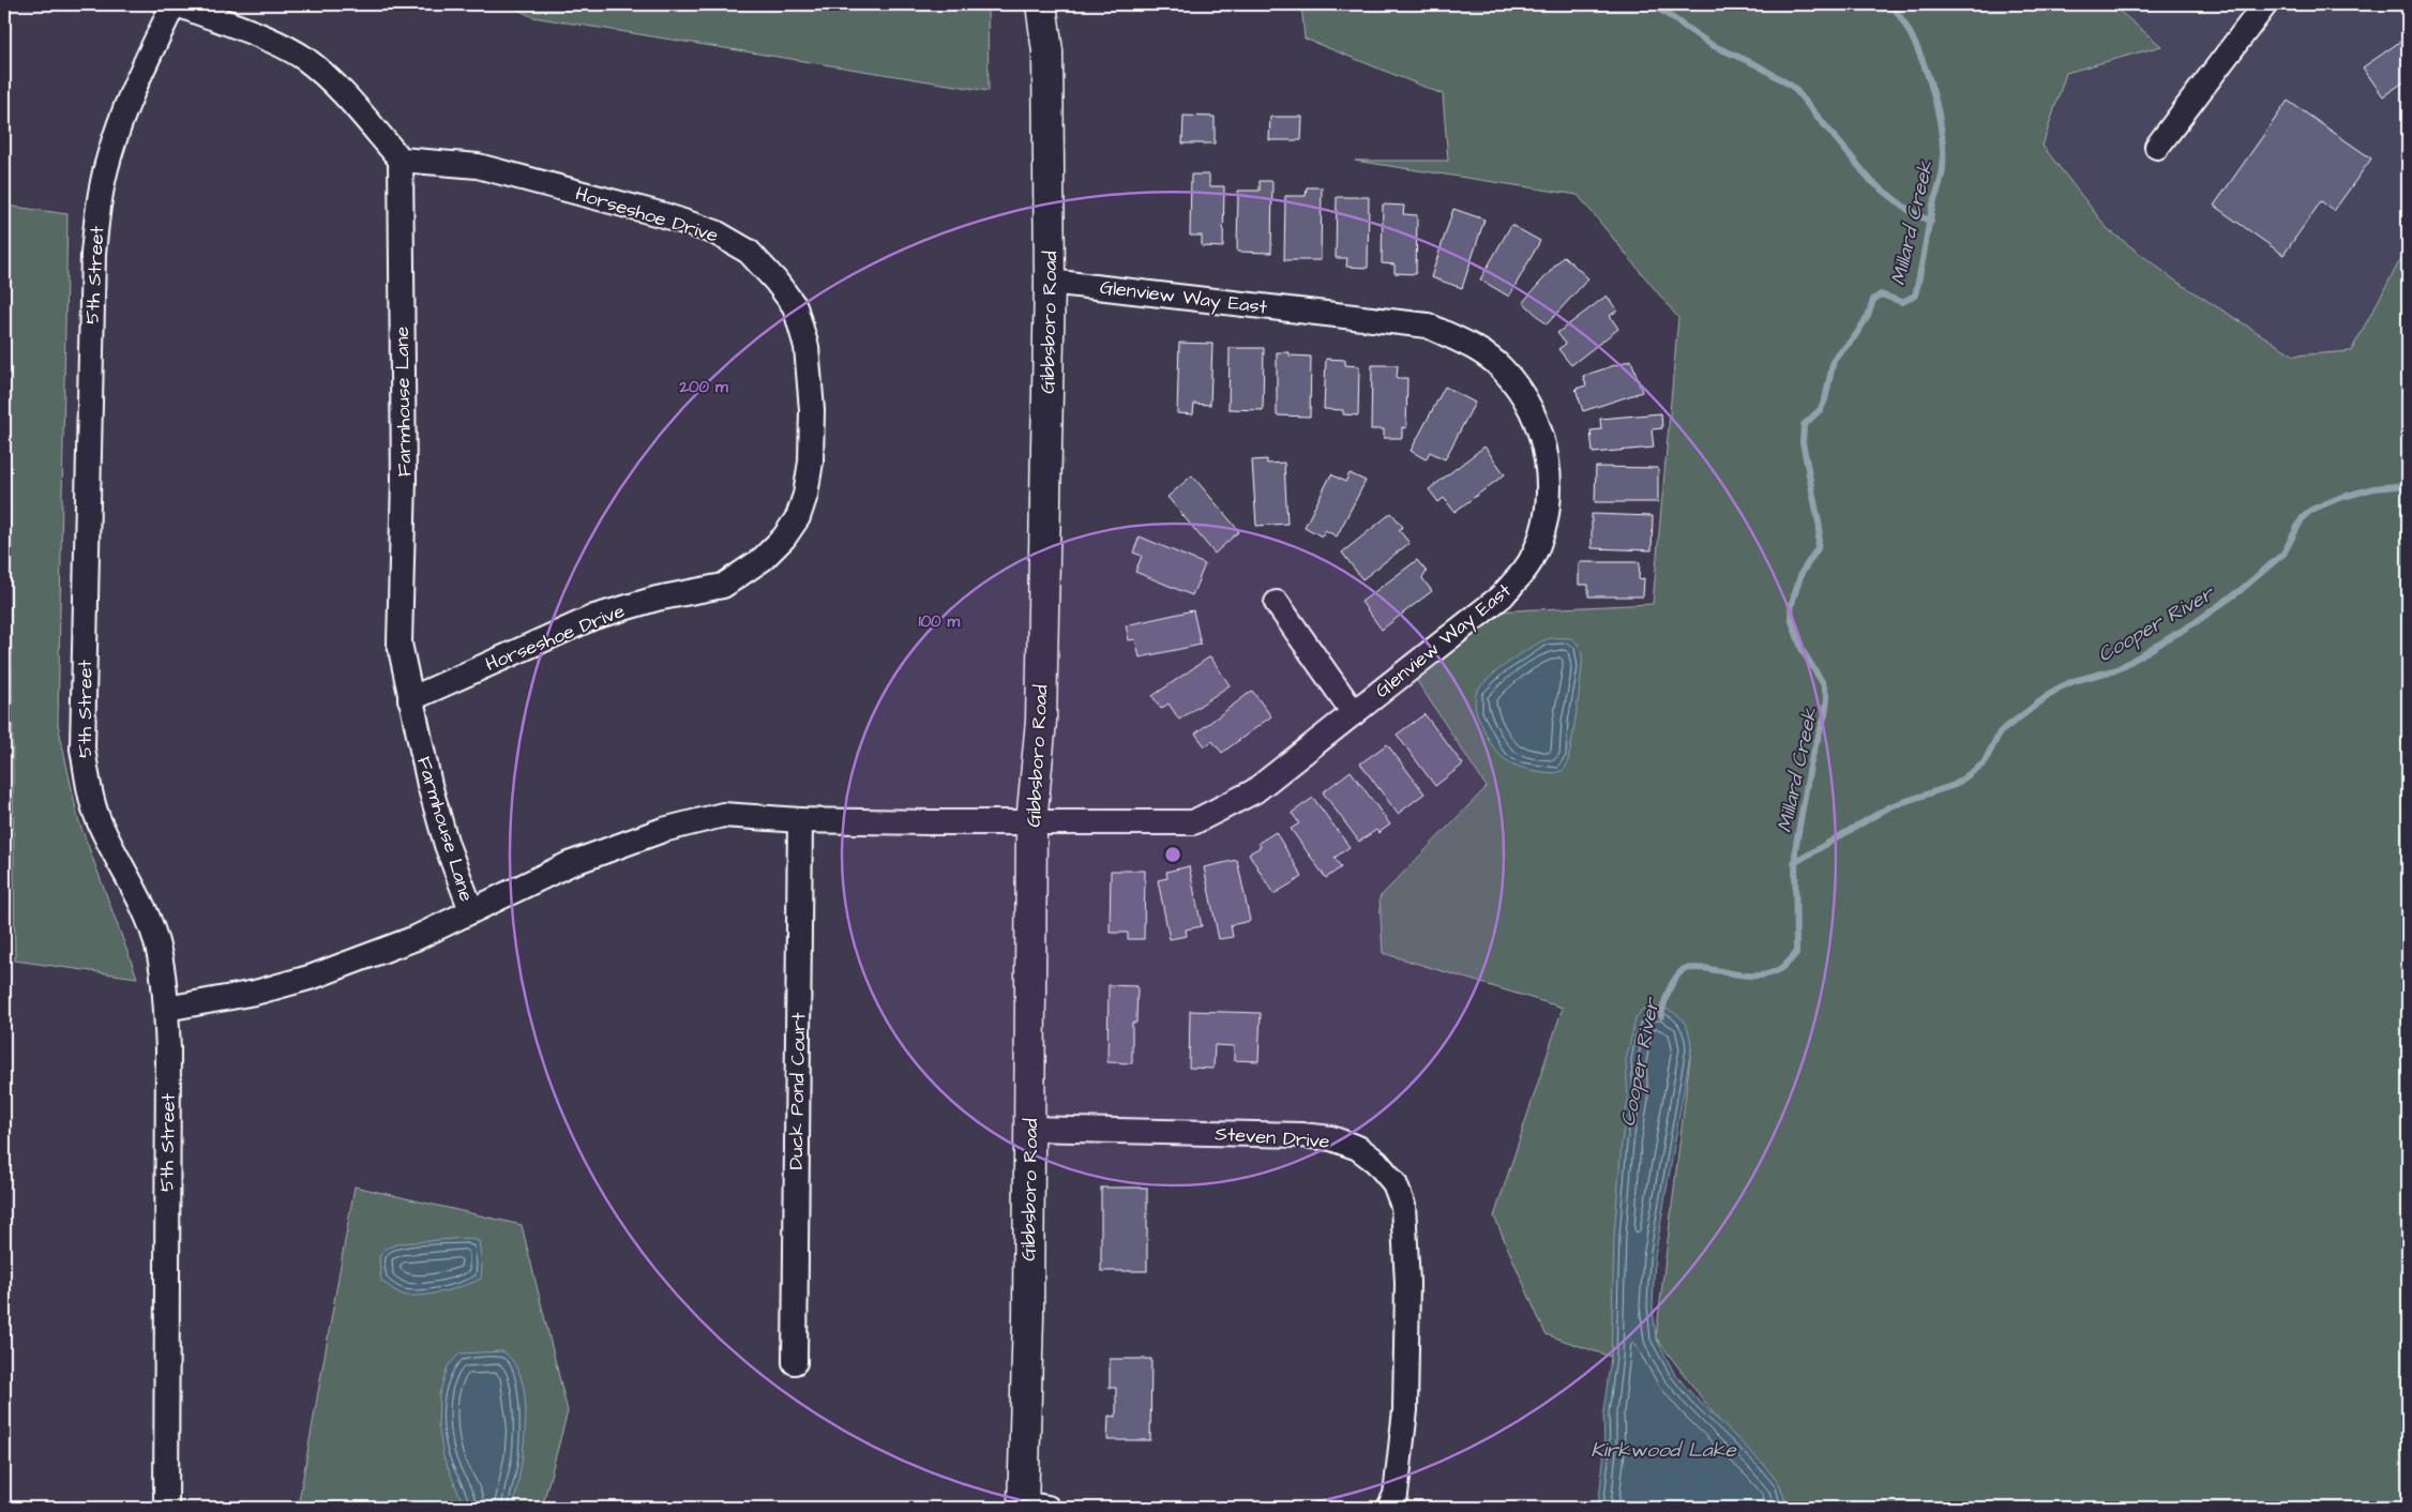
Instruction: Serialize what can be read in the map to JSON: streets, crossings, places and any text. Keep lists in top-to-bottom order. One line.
{"streets":{"street":["Horseshoe Drive","5th Street","Glenview Way East","Gibbsboro Road","Farmhouse Lane","Duck Pond Court","Steven Drive"]},"crossings":[["Horseshoe Drive","Farmhouse Lane"],["5th Street","Glenview Way East"],["Glenview Way East","Gibbsboro Road"],["Glenview Way East","Farmhouse Lane"],["Glenview Way East","Duck Pond Court"],["Gibbsboro Road","Steven Drive"]],"water":["Millard Creek","Cooper River","Kirkwood Lake"],"rings":["200 m","100 m"]}
